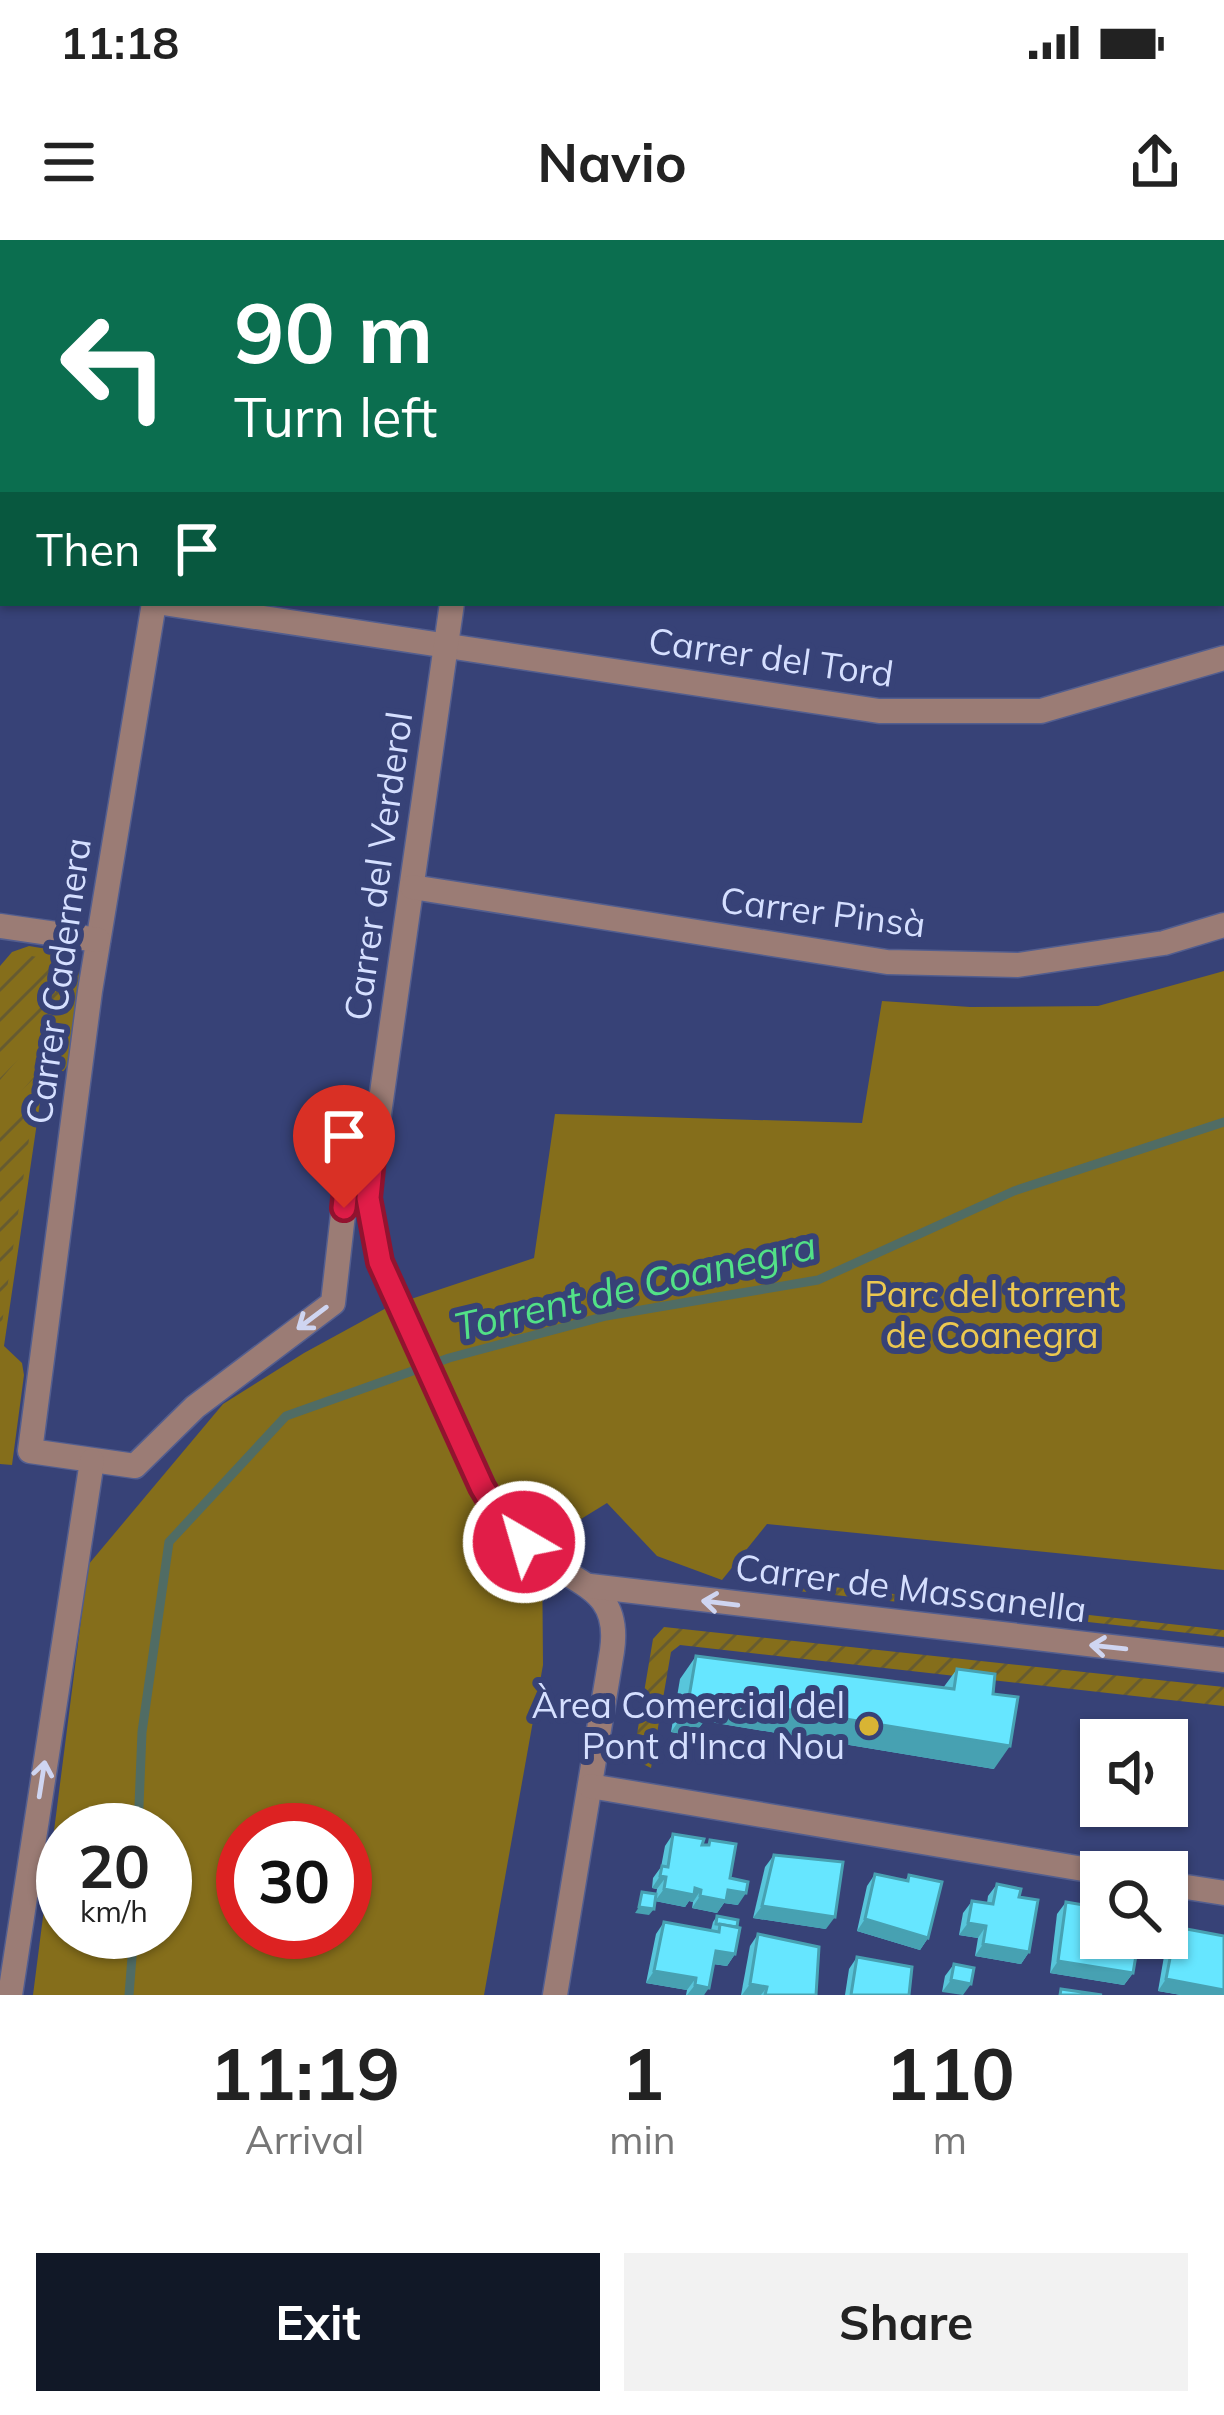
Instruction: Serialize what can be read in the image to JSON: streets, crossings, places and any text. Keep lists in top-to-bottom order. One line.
{"streets":{"street":["Carrer del Tord","Carrer del Verderol","Carrer Pinsà","Carrer Cadernera","Carrer de Massanella"]},"crossings":[["Carrer del Tord","Carrer del Verderol"],["Carrer del Verderol","Carrer Pinsà"],["Carrer del Verderol","Carrer de Massanella"]],"water":["Torrent de Coanegra"],"parks":["Parc del torrent de Coanegra"],"places":["Àrea Comercial del Pont d'Inca Nou"],"page":{"status":"11:18","header":"Navio","turn":["90 m","Turn left"],"then":"Then","speed":"20 km/h","limit":"30","eta":["11:19","Arrival","1","min","110","m"],"buttons":["Exit","Share"]}}
